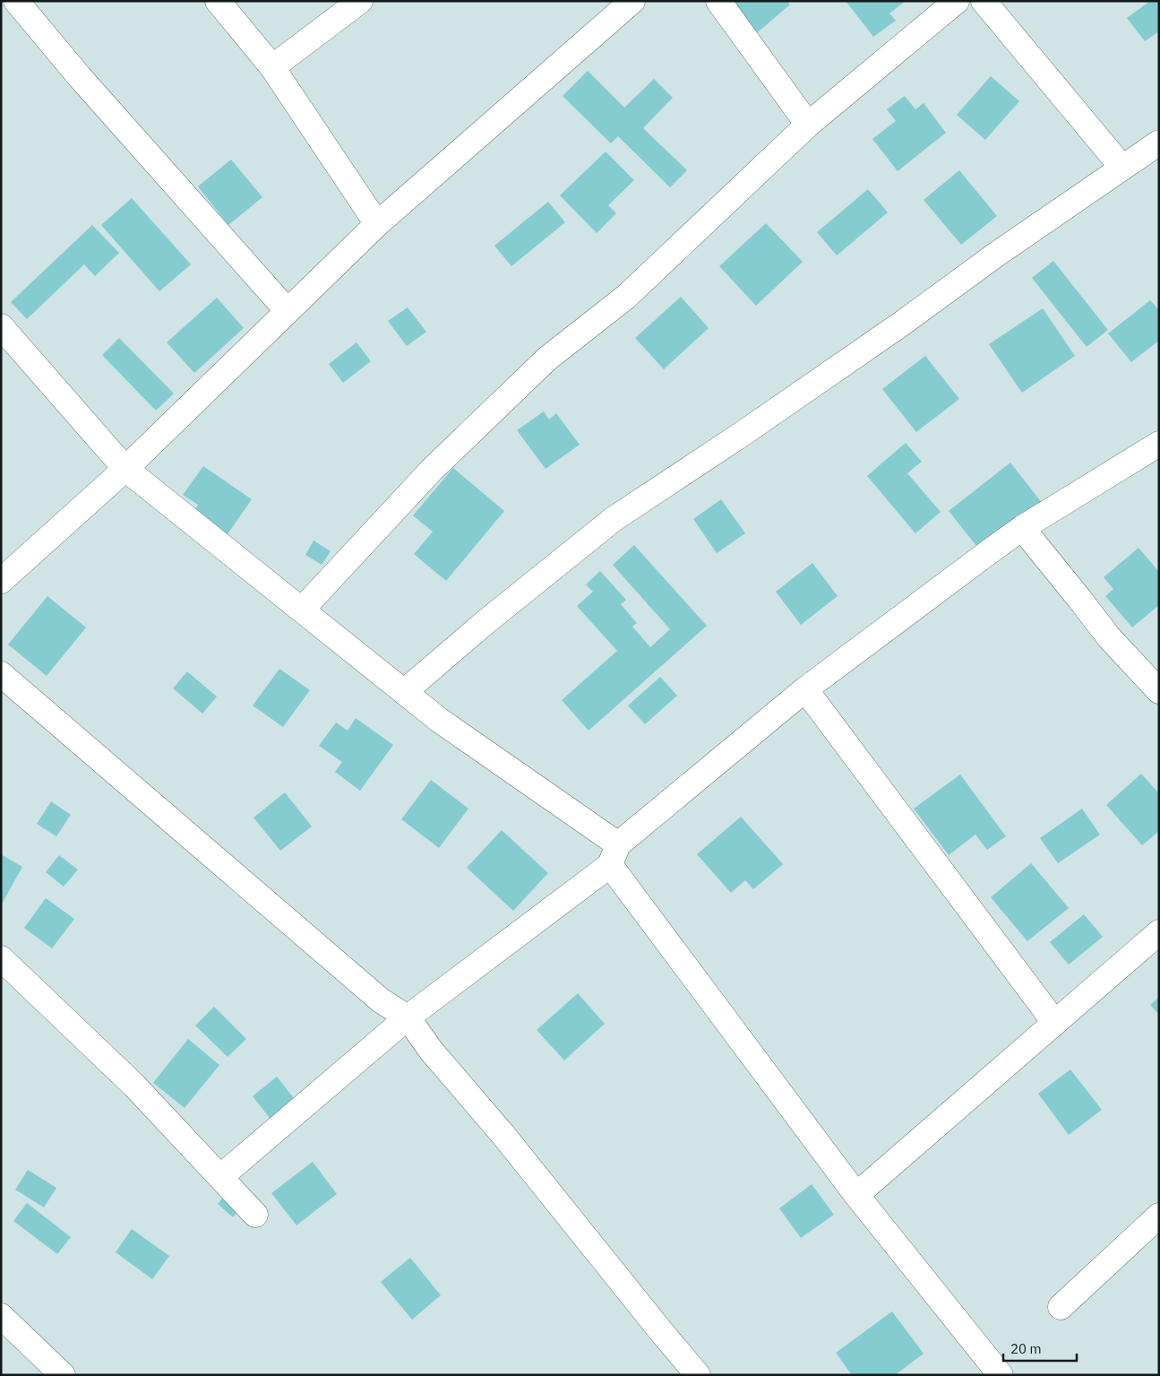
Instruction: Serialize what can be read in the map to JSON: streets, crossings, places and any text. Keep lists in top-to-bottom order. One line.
{"scale_bar":"20 m"}
